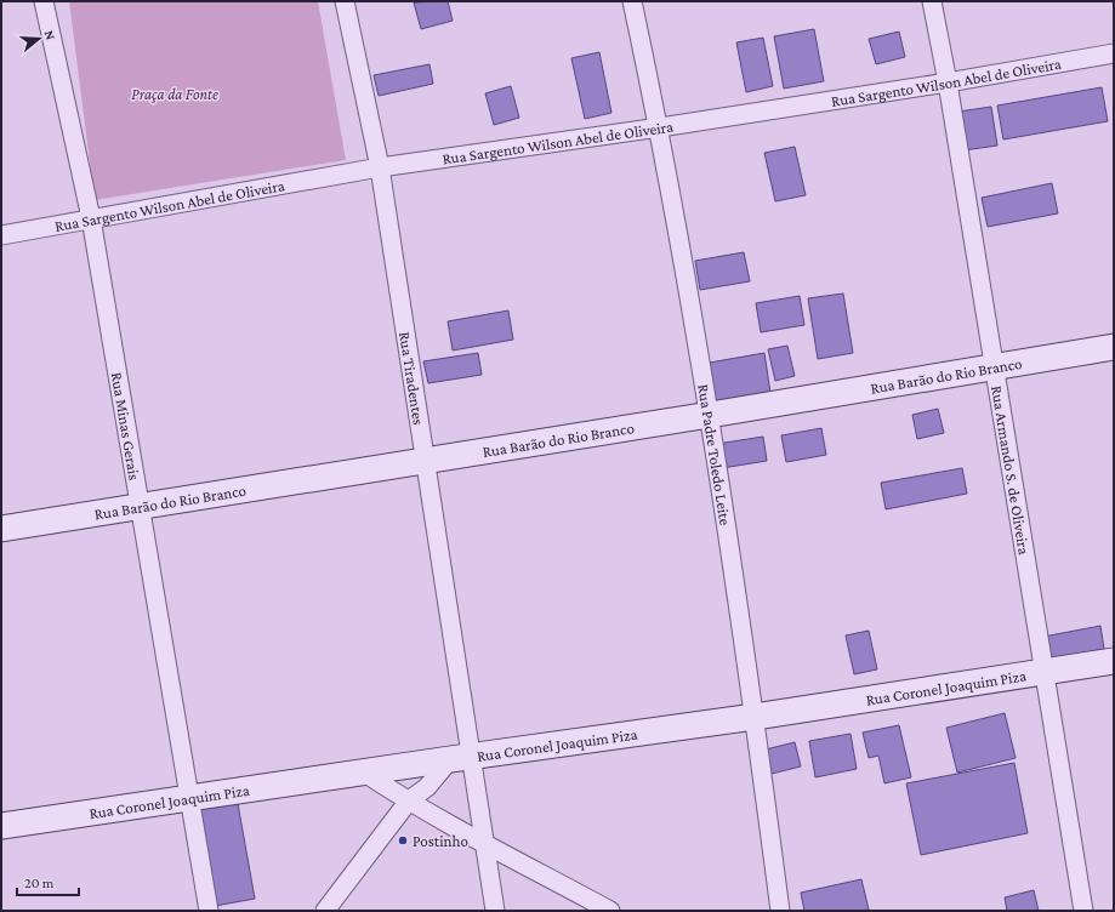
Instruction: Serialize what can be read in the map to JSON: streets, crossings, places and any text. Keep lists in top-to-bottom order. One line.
{"streets":{"main road":["Rua Barão do Rio Branco","Rua Coronel Joaquim Piza"],"street":["Rua Sargento Wilson Abel de Oliveira","Rua Tiradentes","Rua Minas Gerais","Rua Padre Toledo Leite","Rua Armando S. de Oliveira"]},"crossings":[["Rua Sargento Wilson Abel de Oliveira","Rua Tiradentes"],["Rua Sargento Wilson Abel de Oliveira","Rua Minas Gerais"],["Rua Sargento Wilson Abel de Oliveira","Rua Padre Toledo Leite"],["Rua Sargento Wilson Abel de Oliveira","Rua Armando S. de Oliveira"],["Rua Barão do Rio Branco","Rua Tiradentes"],["Rua Barão do Rio Branco","Rua Minas Gerais"],["Rua Barão do Rio Branco","Rua Padre Toledo Leite"],["Rua Barão do Rio Branco","Rua Armando S. de Oliveira"],["Rua Tiradentes","Rua Coronel Joaquim Piza"],["Rua Minas Gerais","Rua Coronel Joaquim Piza"],["Rua Padre Toledo Leite","Rua Coronel Joaquim Piza"],["Rua Armando S. de Oliveira","Rua Coronel Joaquim Piza"]],"parks":["Praça da Fonte"],"places":["Postinho"],"scale_bar":"20 m","north":"right"}
